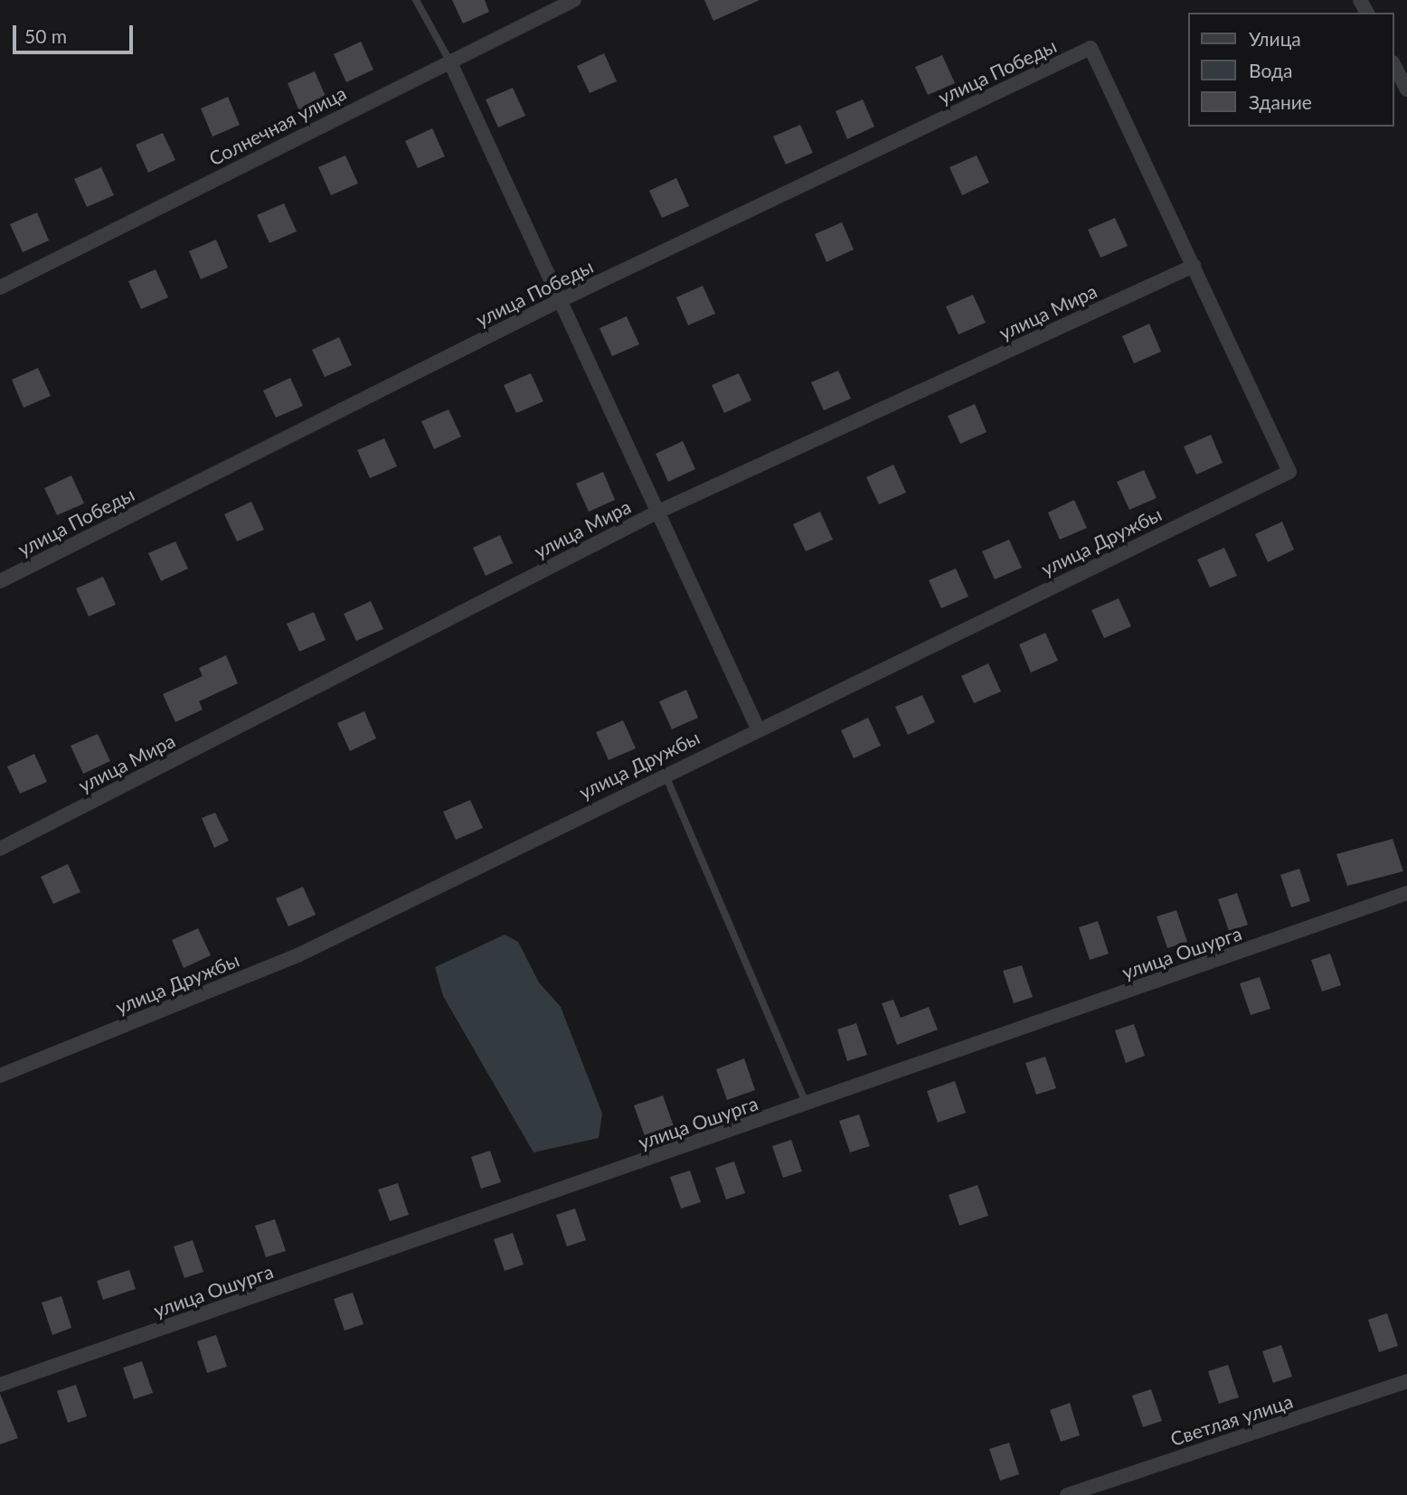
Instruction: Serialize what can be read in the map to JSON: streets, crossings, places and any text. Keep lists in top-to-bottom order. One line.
{"streets":{"street":["улица Победы","Солнечная улица","улица Мира","улица Дружбы","улица Ошурга","Светлая улица"]},"crossings":[["улица Победы","улица Мира"],["улица Победы","улица Дружбы"],["улица Мира","улица Дружбы"]],"legend":["Улица","Вода","Здание"],"scale_bar":"50 m"}
